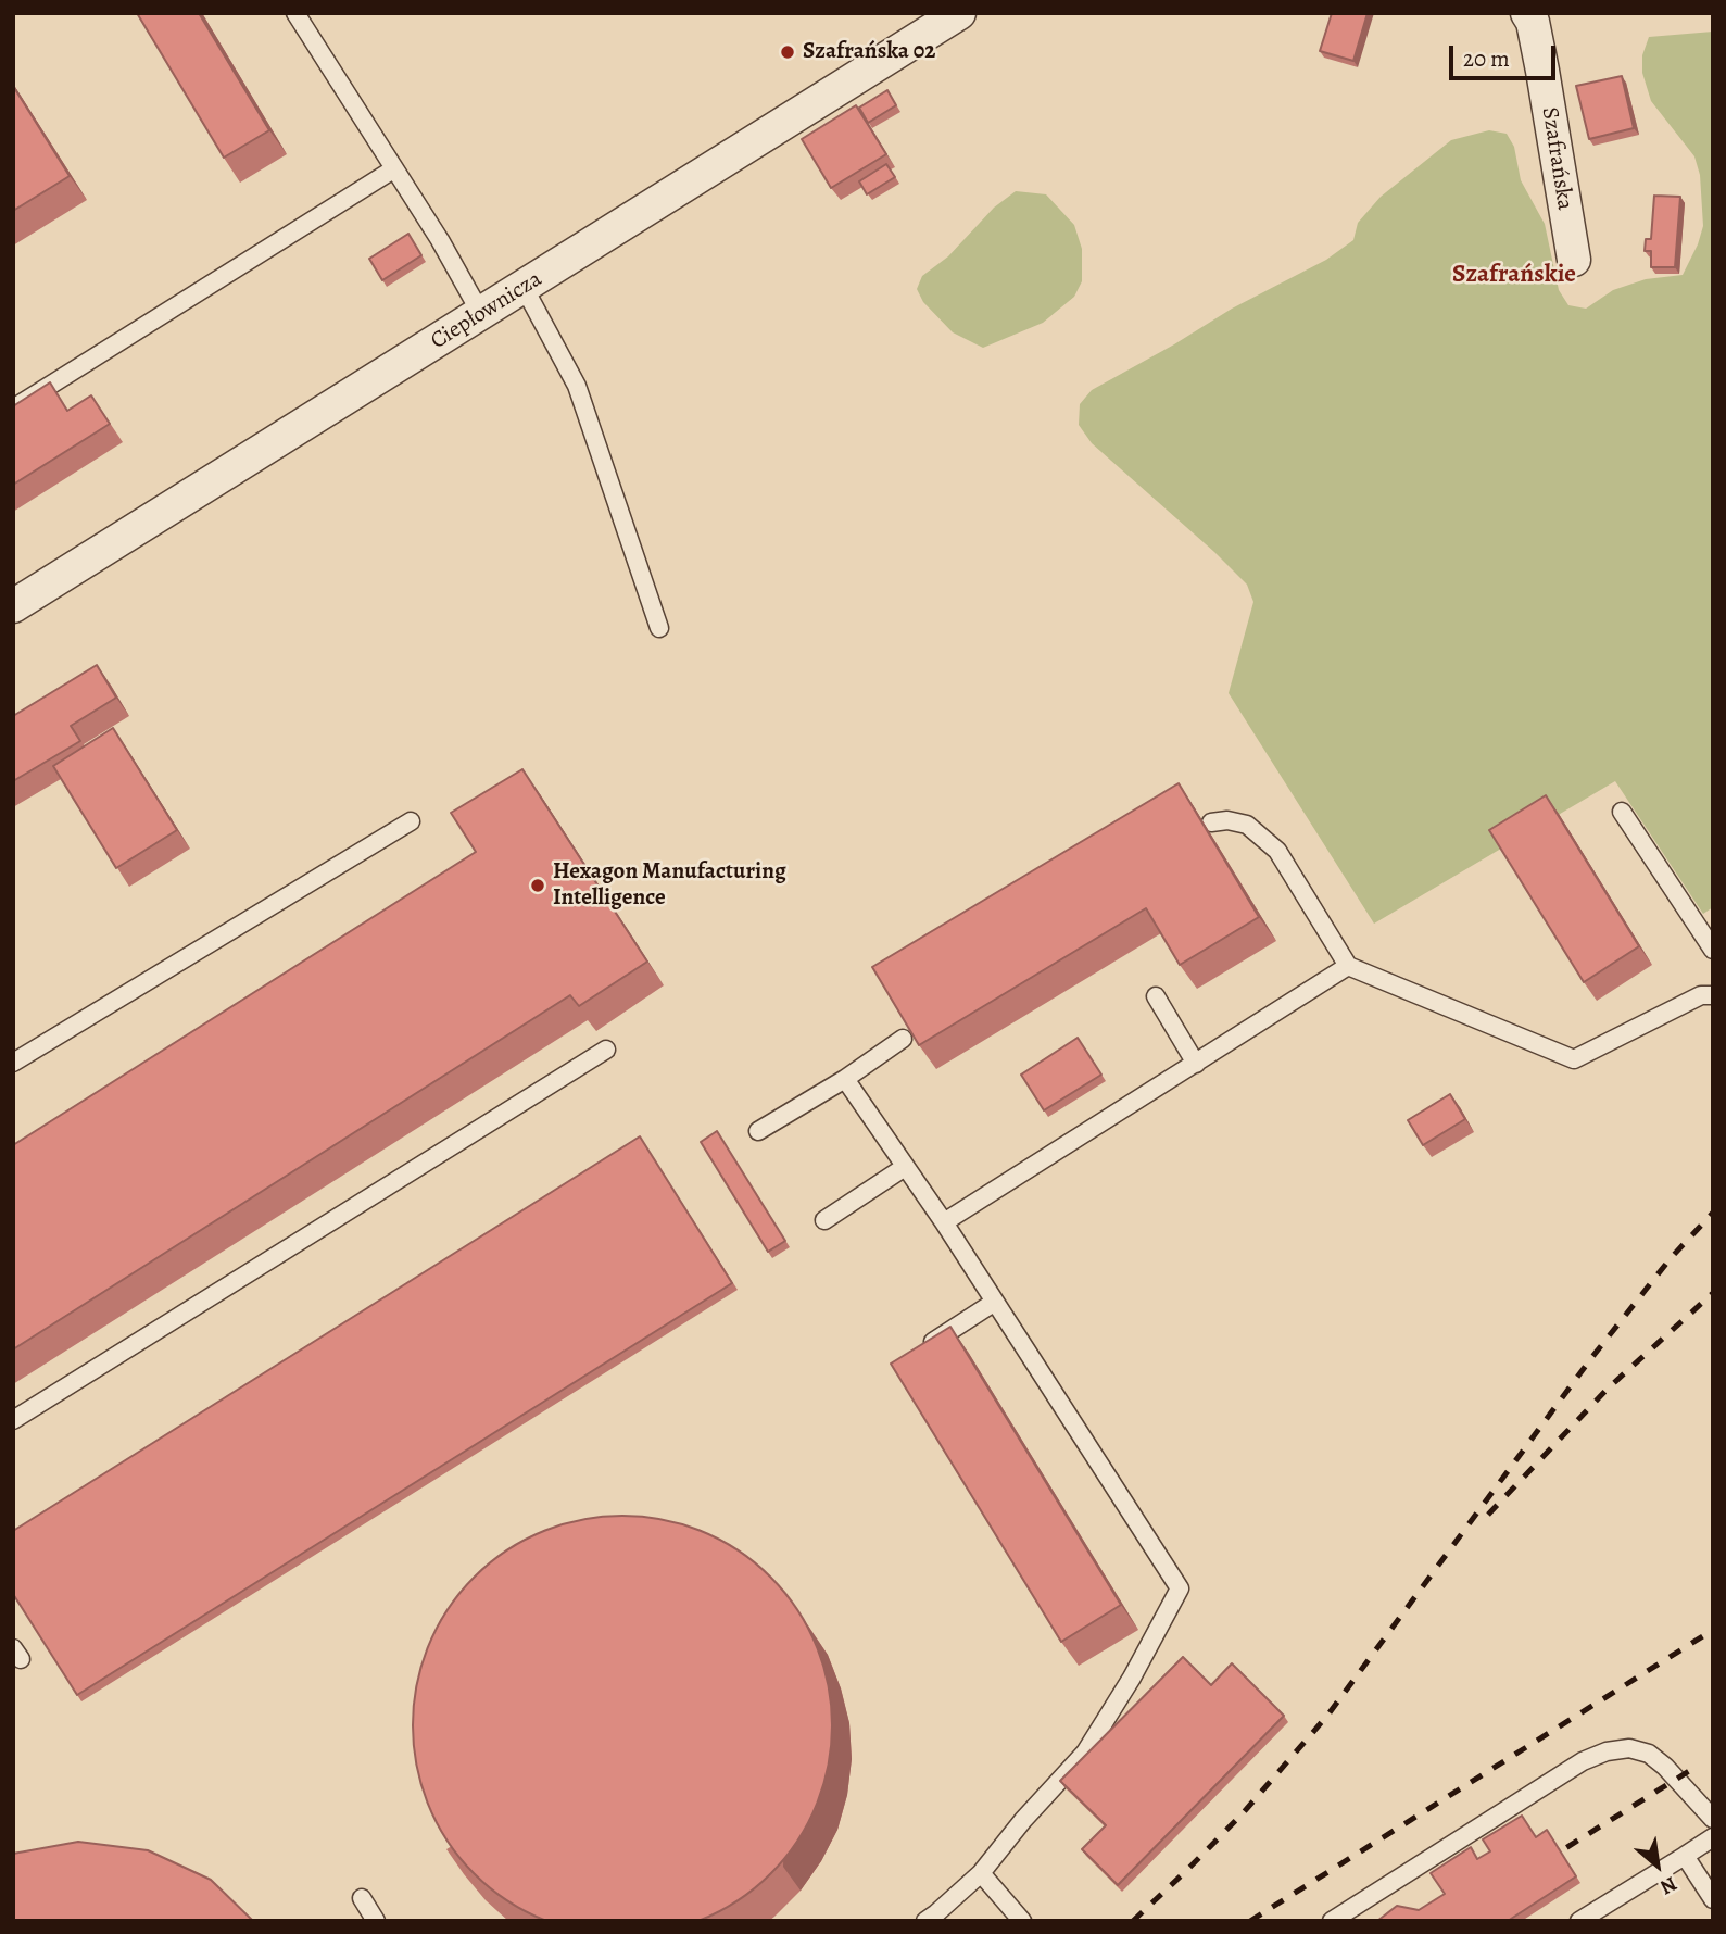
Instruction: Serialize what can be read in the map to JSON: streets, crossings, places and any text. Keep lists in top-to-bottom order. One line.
{"streets":{"street":["Szafrańska","Ciepłownicza"]},"districts":["Szafrańskie"],"places":["Szafrańska 02","Hexagon Manufacturing Intelligence"],"scale_bar":"20 m","north":"bottom right"}
